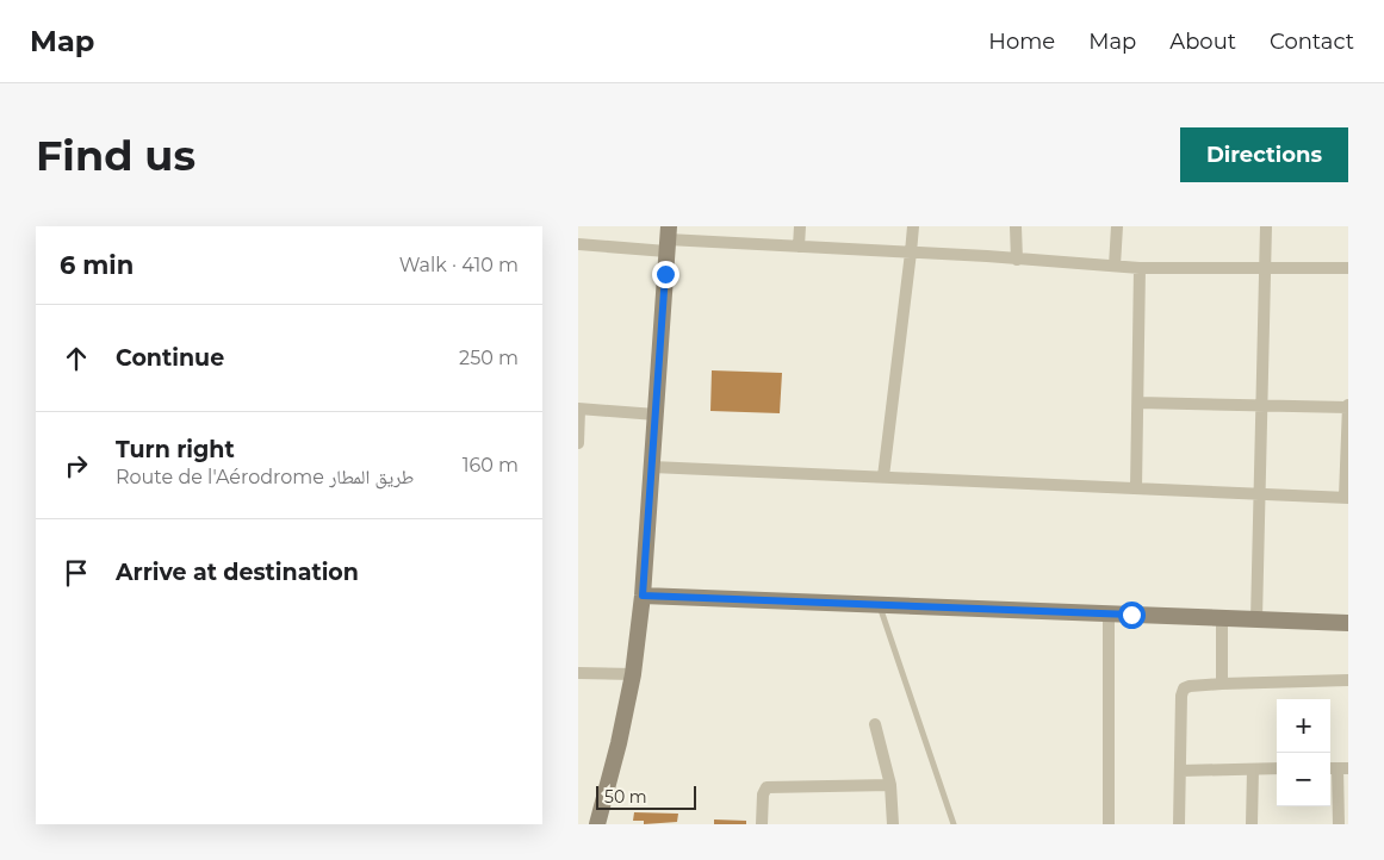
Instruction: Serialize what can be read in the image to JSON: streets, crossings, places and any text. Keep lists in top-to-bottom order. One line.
{"scale_bar":"50 m","page":{"header":"Map","nav":["Home","Map","About","Contact"],"buttons":"Directions","title":"Find us","heading":["6 min","Walk · 410 m"],"list":[["Continue","250 m"],["Turn right","Route de l'Aérodrome طريق المطار","160 m"],"Arrive at destination"],"map_buttons":["+","−"],"scale":"50 m"}}
